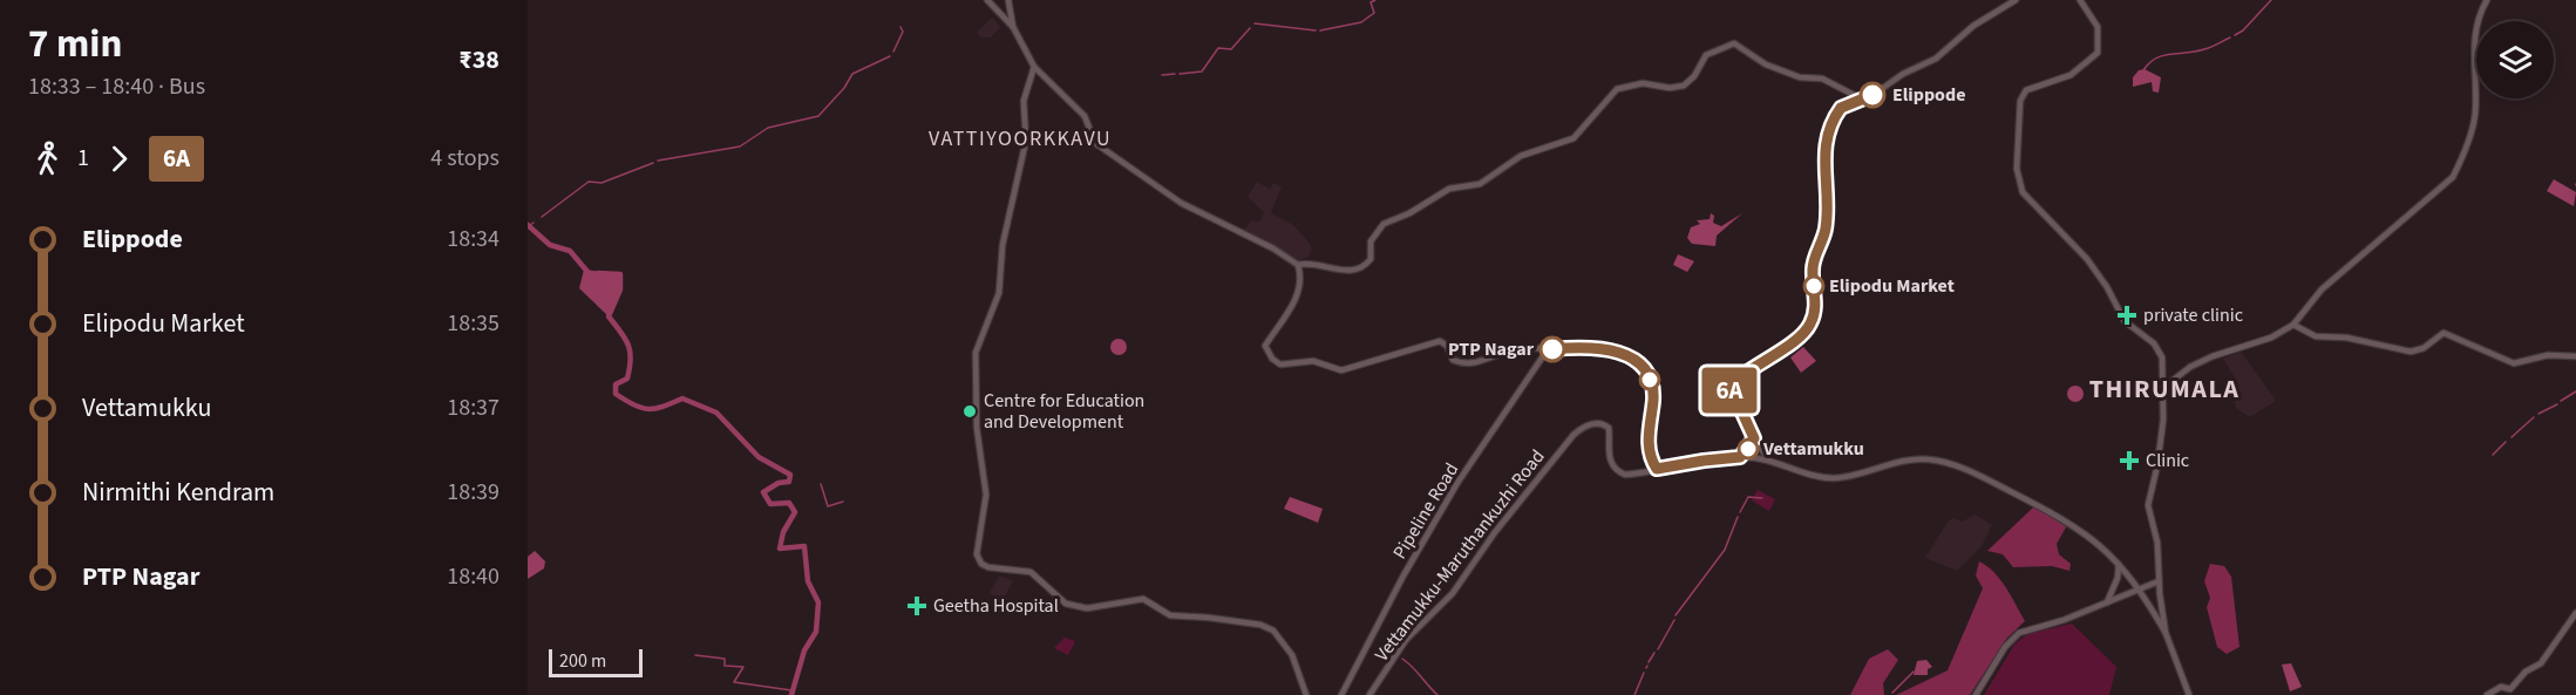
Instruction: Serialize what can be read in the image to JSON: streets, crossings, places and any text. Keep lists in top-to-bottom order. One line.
{"streets":{"main road":["Pipeline Road","Vettamukku-Maruthankuzhi Road"]},"districts":["VATTIYOORKKAVU","THIRUMALA"],"places":{"other":["Elippode","Elipodu Market","PTP Nagar","Centre for Education and Development","Vettamukku"],"health":["private clinic","Clinic","Geetha Hospital"]},"lines":["bus line 6A"],"scale_bar":"200 m","page":{"heading":["7 min","18:33 – 18:40 · Bus","₹38"],"on_map":"6A","legs":["1","6A","4 stops"],"list":[{"name":"Elippode","value":"18:34"},{"name":"Elipodu Market","value":"18:35"},{"name":"Vettamukku","value":"18:37"},{"name":"Nirmithi Kendram","value":"18:39"},{"name":"PTP Nagar","value":"18:40"}],"scale":"200 m"}}
